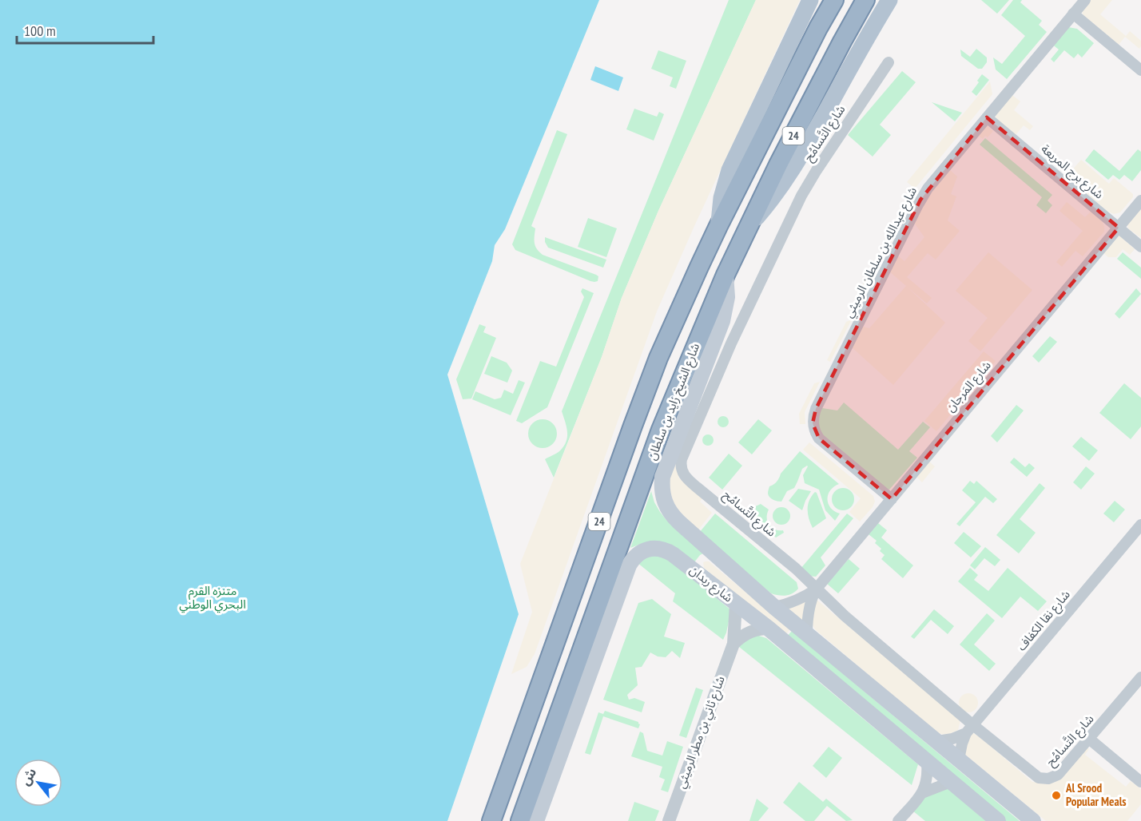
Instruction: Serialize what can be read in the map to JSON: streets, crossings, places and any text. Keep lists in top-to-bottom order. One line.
{"streets":{"highway":["24","شارع الشيخ زايد بن سلطان"],"main road":["شارع ربدان"],"street":["شارع التَّسامُح","شارع برج المربعة","شارع عبدالله بن سلطان الرميثي","شارع المَرجان","شارع نقا الكفاف","شارع ثاني بن مطر الرميثي"]},"crossings":[["شارع التَّسامُح","شارع المَرجان"],["شارع التَّسامُح","شارع نقا الكفاف"],["شارع برج المربعة","شارع عبدالله بن سلطان الرميثي"],["شارع برج المربعة","شارع المَرجان"],["شارع عبدالله بن سلطان الرميثي","شارع المَرجان"],["شارع المَرجان","شارع ربدان"],["شارع الشيخ زايد بن سلطان","شارع ربدان"],["شارع ربدان","شارع نقا الكفاف"],["شارع ربدان","شارع ثاني بن مطر الرميثي"]],"parks":["متنزه القرم البحري الوطني"],"places":["Al Srood Popular Meals"],"scale_bar":"100 m","north":"top left"}
